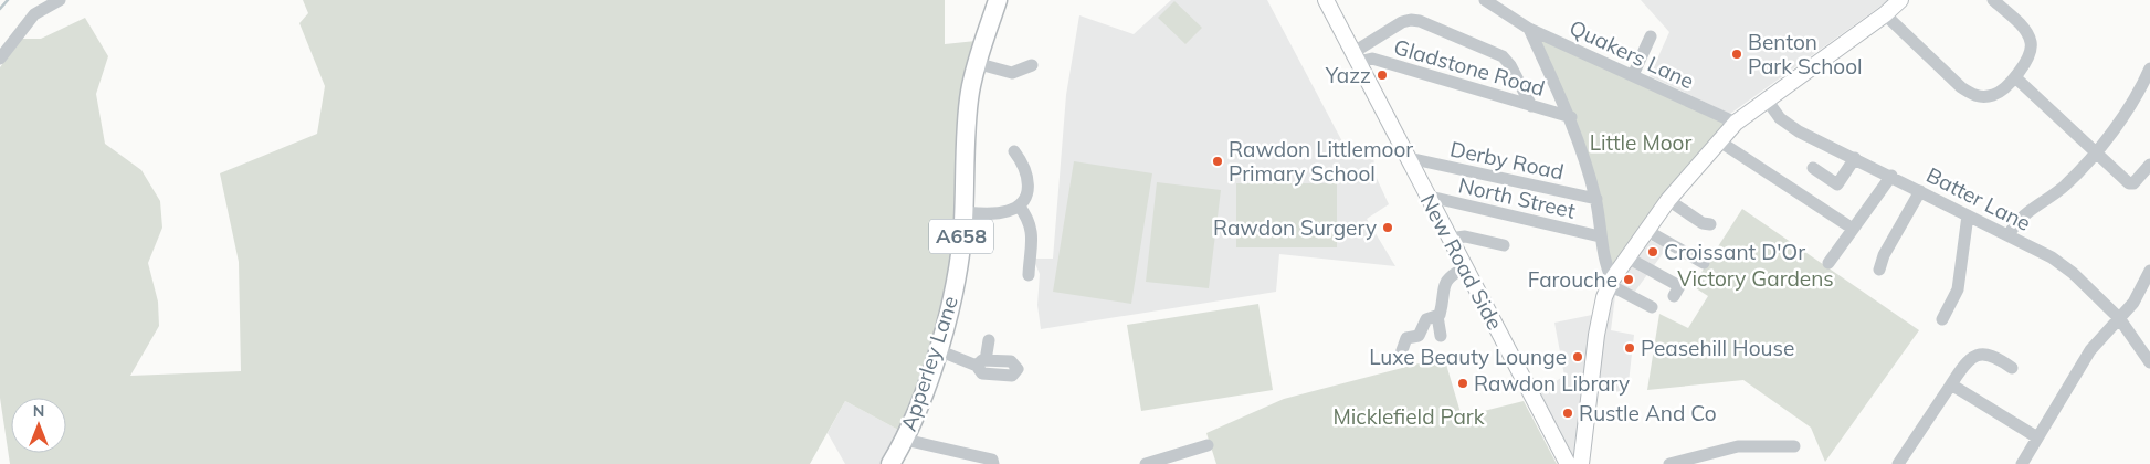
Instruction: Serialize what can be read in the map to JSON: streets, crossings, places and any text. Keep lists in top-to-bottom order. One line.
{"streets":{"highway":["A658","Apperley Lane"],"main road":["New Road Side"],"street":["Quakers Lane","Gladstone Road","Derby Road","North Street","Batter Lane"]},"crossings":[["Gladstone Road","New Road Side"],["Derby Road","New Road Side"],["North Street","New Road Side"]],"parks":["Little Moor","Victory Gardens","Micklefield Park"],"places":["Benton Park School","Yazz","Rawdon Littlemoor Primary School","Rawdon Surgery","Croissant D'Or","Farouche","Peasehill House","Luxe Beauty Lounge","Rawdon Library","Rustle And Co"],"north":"top"}
